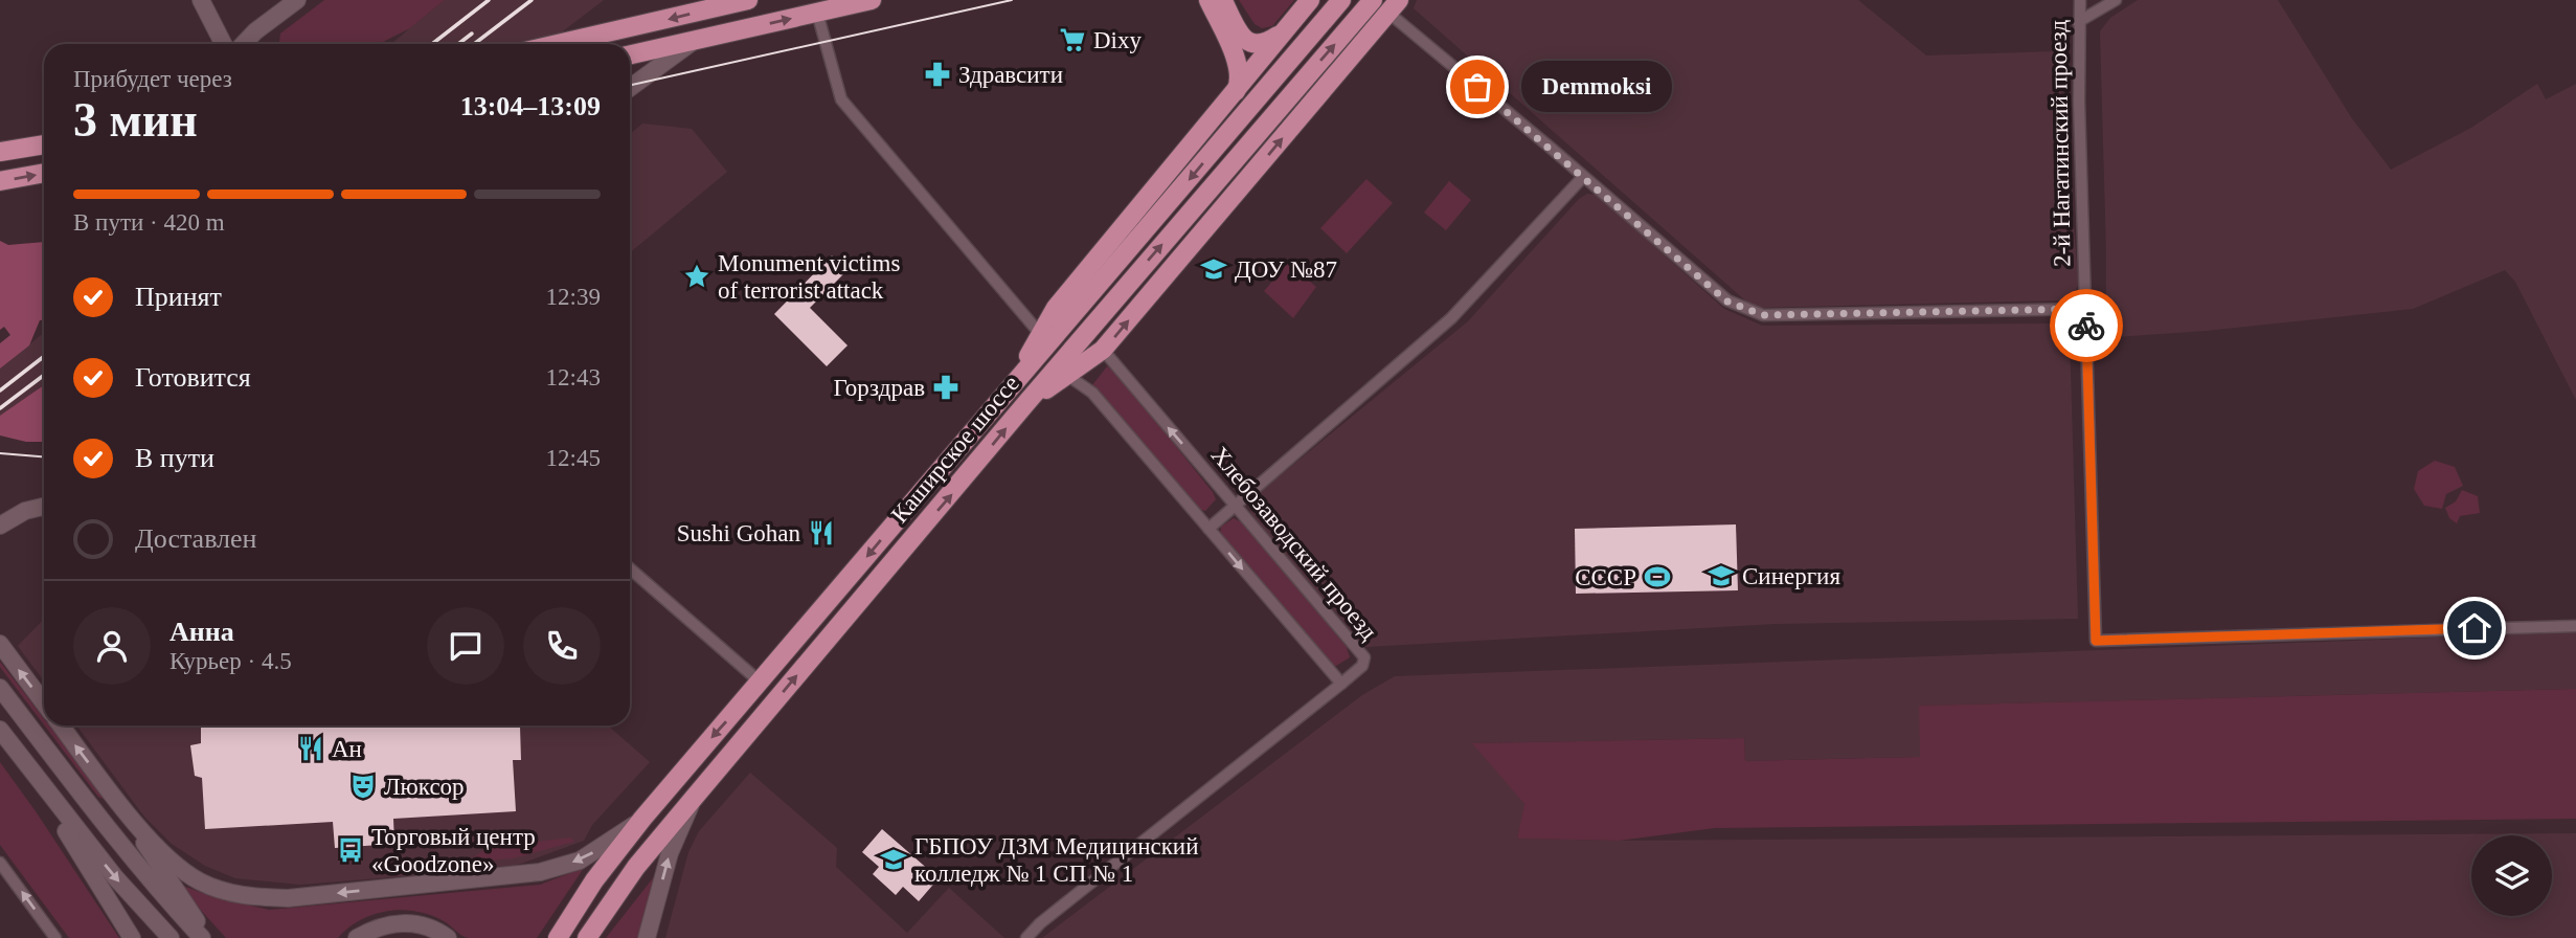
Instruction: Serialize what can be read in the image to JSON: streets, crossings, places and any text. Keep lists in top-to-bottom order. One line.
{"streets":{"main road":["Каширское шоссе"],"street":["2-й Нагатинский проезд","Хлебозаводский проезд"]},"places":{"supermarket":["Dixy"],"pharmacy":["Здравсити","Горздрав"],"other":["Demmoksi"],"school or university":["ДОУ №87","Синергия","ГБПОУ ДЗМ Медицинский колледж № 1 СП № 1"],"place":["Monument victims of terrorist attack"],"restaurant":["Sushi Gohan","Ан"],"sports":["СССР"],"theatre":["Люксор"],"bus stop":["Торговый центр «Goodzone»"]},"page":{"heading":["3 мин","Прибудет через","13:04–13:09"],"panel":["Анна","Курьер · 4.5"],"bubble":"Demmoksi","bar":"В пути · 420 m","list":[["Принят","12:39"],["Готовится","12:43"],["В пути","12:45"],"Доставлен"]}}
